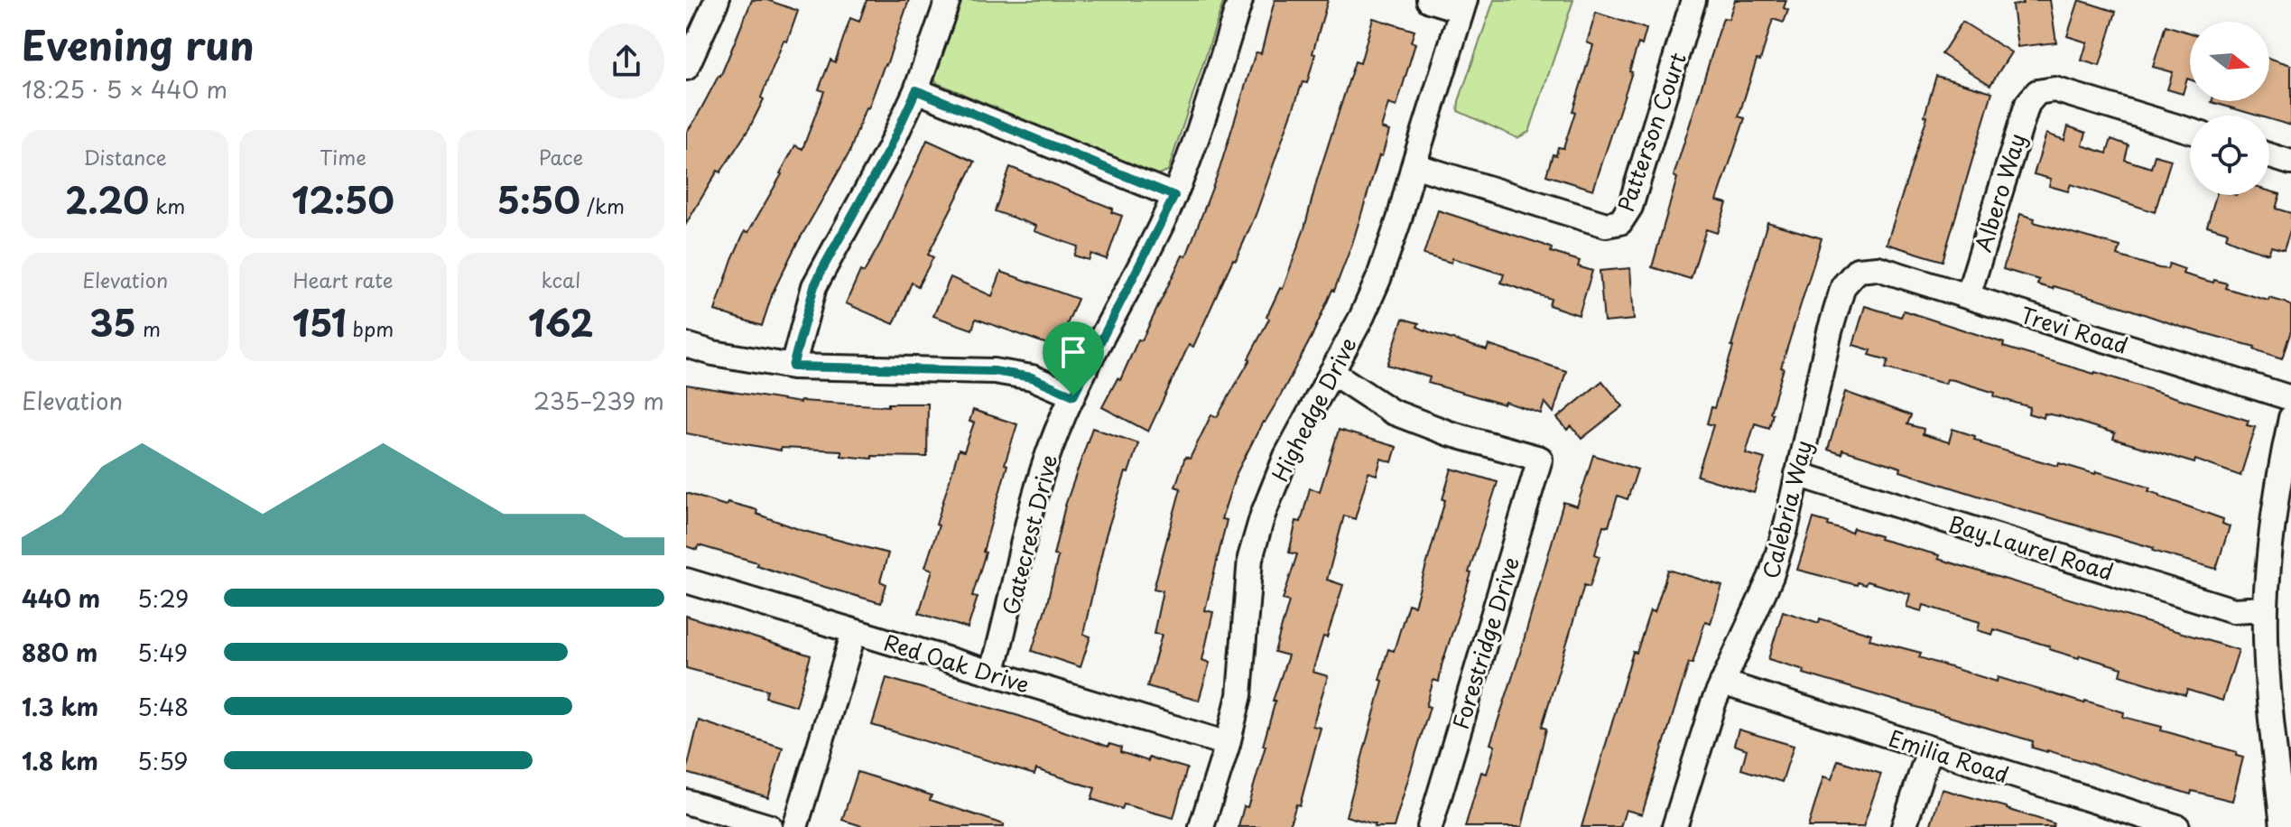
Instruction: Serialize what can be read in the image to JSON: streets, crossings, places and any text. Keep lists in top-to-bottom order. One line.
{"streets":{"street":["Patterson Court","Albero Way","Trevi Road","Highedge Drive","Calebria Way","Gatecrest Drive","Bay Laurel Road","Forestridge Drive","Red Oak Drive","Emilia Road"]},"crossings":[["Patterson Court","Highedge Drive"],["Albero Way","Trevi Road"],["Trevi Road","Calebria Way"],["Highedge Drive","Forestridge Drive"],["Highedge Drive","Red Oak Drive"],["Calebria Way","Bay Laurel Road"],["Calebria Way","Emilia Road"],["Gatecrest Drive","Red Oak Drive"]],"north":"right","page":{"heading":["Evening run","18:25 · 5 × 440 m"],"stats":[["Distance","2.20 km"],["Time","12:50"],["Pace","5:50 /km"],["Elevation","35 m"],["Heart rate","151 bpm"],["kcal","162"]],"chart":["Elevation","235–239 m"],"list":[{"name":"440 m","note":"5:29"},{"name":"880 m","note":"5:49"},{"name":"1.3 km","note":"5:48"},{"name":"1.8 km","note":"5:59"}]}}
